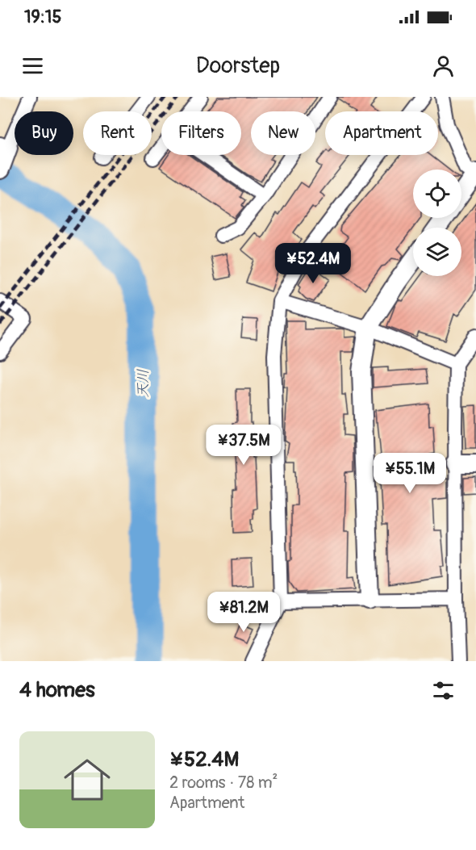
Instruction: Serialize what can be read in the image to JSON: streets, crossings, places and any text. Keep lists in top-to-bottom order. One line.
{"water":["天川"],"page":{"status":"19:15","header":"Doorstep","chip":["Buy","Rent","Filters","New","Apartment"],"price":["¥52.4M","¥37.5M","¥55.1M","¥81.2M"],"heading":"4 homes","list":[{"name":"¥52.4M","note":"2 rooms · 78 m² · Apartment"}]}}
